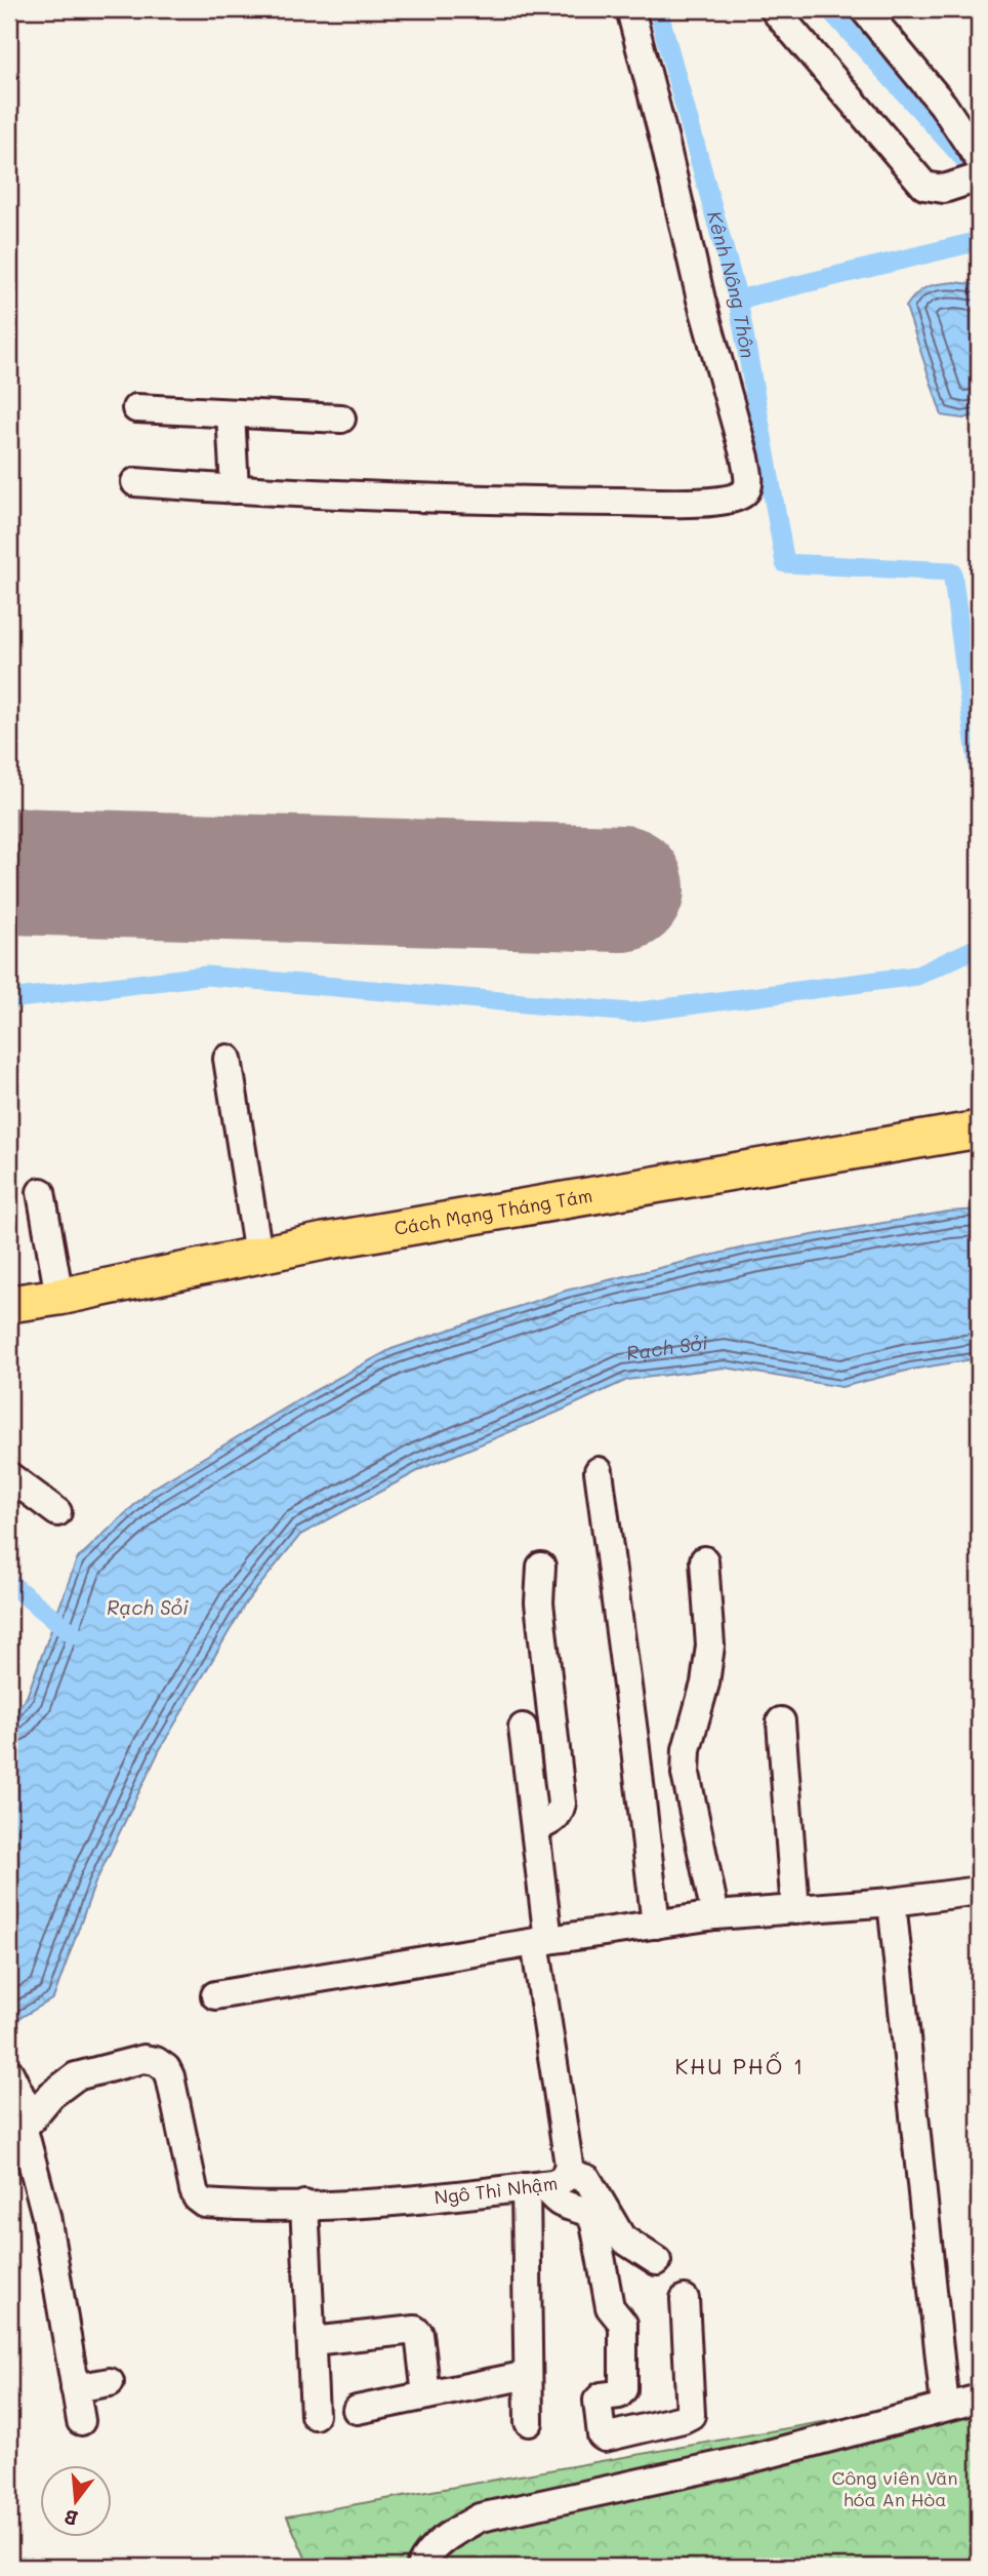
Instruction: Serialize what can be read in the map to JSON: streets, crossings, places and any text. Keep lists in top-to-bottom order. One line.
{"streets":{"main road":["Cách Mạng Tháng Tám"],"street":["Ngô Thì Nhậm"]},"districts":["KHU PHỐ 1"],"water":["Kênh Nông Thôn","Rạch Sỏi"],"parks":["Công viên Văn hóa An Hòa"],"north":"bottom"}
